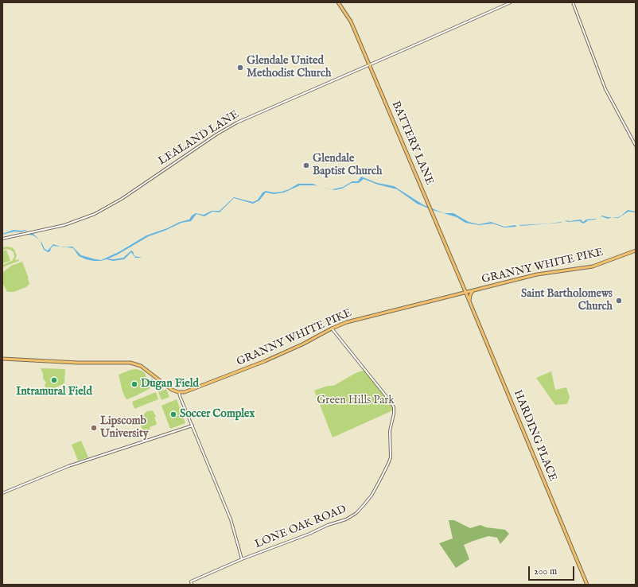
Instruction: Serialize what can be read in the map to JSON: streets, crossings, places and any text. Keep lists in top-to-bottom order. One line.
{"streets":{"main road":["BATTERY LANE","GRANNY WHITE PIKE","HARDING PLACE"],"street":["LEALAND LANE","LONE OAK ROAD"]},"crossings":[["LEALAND LANE","BATTERY LANE"],["BATTERY LANE","GRANNY WHITE PIKE"],["BATTERY LANE","HARDING PLACE"],["GRANNY WHITE PIKE","HARDING PLACE"],["GRANNY WHITE PIKE","LONE OAK ROAD"]],"parks":["Green Hills Park"],"places":["Glendale United Methodist Church","Glendale Baptist Church","Saint Bartholomews Church","Intramural Field","Dugan Field","Soccer Complex","Lipscomb University"],"scale_bar":"200 m"}
